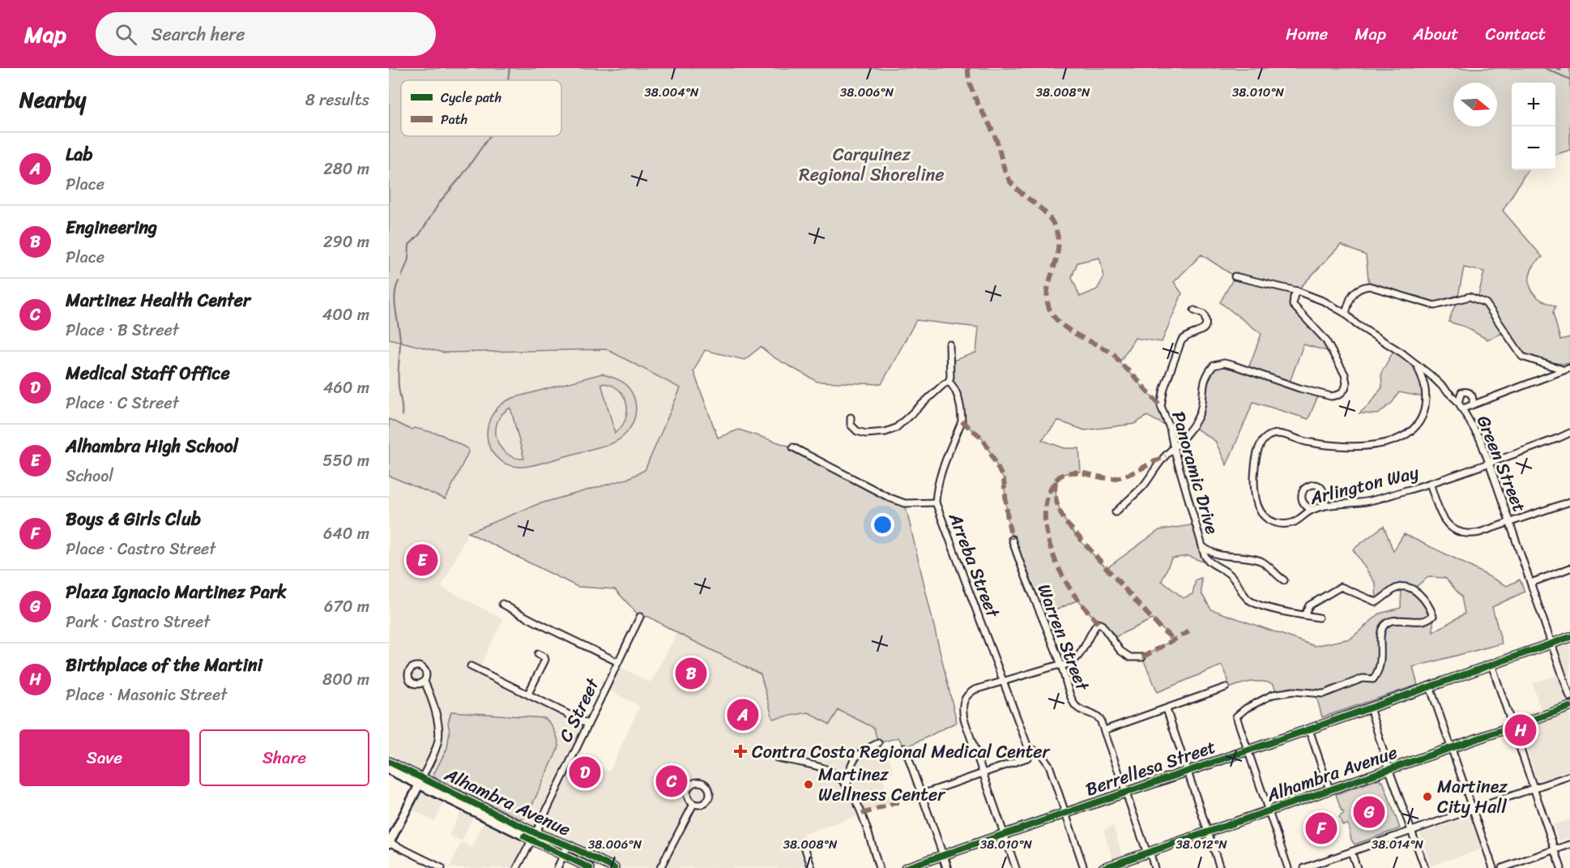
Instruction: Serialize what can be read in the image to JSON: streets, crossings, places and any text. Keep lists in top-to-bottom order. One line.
{"streets":{"main road":["Berrellesa Street","Alhambra Avenue"],"street":["Green Street","Panoramic Drive","Arlington Way","Arreba Street","Warren Street","C Street"]},"crossings":[["Green Street","Arlington Way"],["Green Street","Berrellesa Street"],["Arreba Street","Berrellesa Street"],["Warren Street","Berrellesa Street"],["Warren Street","Alhambra Avenue"],["C Street","Alhambra Avenue"]],"parks":["Carquinez Regional Shoreline"],"places":{"health":["Contra Costa Regional Medical Center"],"other":["Martinez Wellness Center","Martinez City Hall"]},"legend":["Cycle path","Path"],"north":"right","page":{"header":"Map","search":"Search here","nav":["Home","Map","About","Contact"],"heading":["Nearby","8 results"],"map_buttons":["+","−"],"list":[{"mark":"A","name":"Lab","note":"Place","value":"280 m"},{"mark":"B","name":"Engineering","note":"Place","value":"290 m"},{"mark":"C","name":"Martinez Health Center","note":"Place · B Street","value":"400 m"},{"mark":"D","name":"Medical Staff Office","note":"Place · C Street","value":"460 m"},{"mark":"E","name":"Alhambra High School","note":"School","value":"550 m"},{"mark":"F","name":"Boys & Girls Club","note":"Place · Castro Street","value":"640 m"},{"mark":"G","name":"Plaza Ignacio Martinez Park","note":"Park · Castro Street","value":"670 m"},{"mark":"H","name":"Birthplace of the Martini","note":"Place · Masonic Street","value":"800 m"}],"pins":["E","B","A","H","D","C","G","F"],"buttons":["Save","Share"]},"coordinates":["38.004°N","38.006°N","38.008°N","38.010°N","38.012°N","38.014°N"]}
